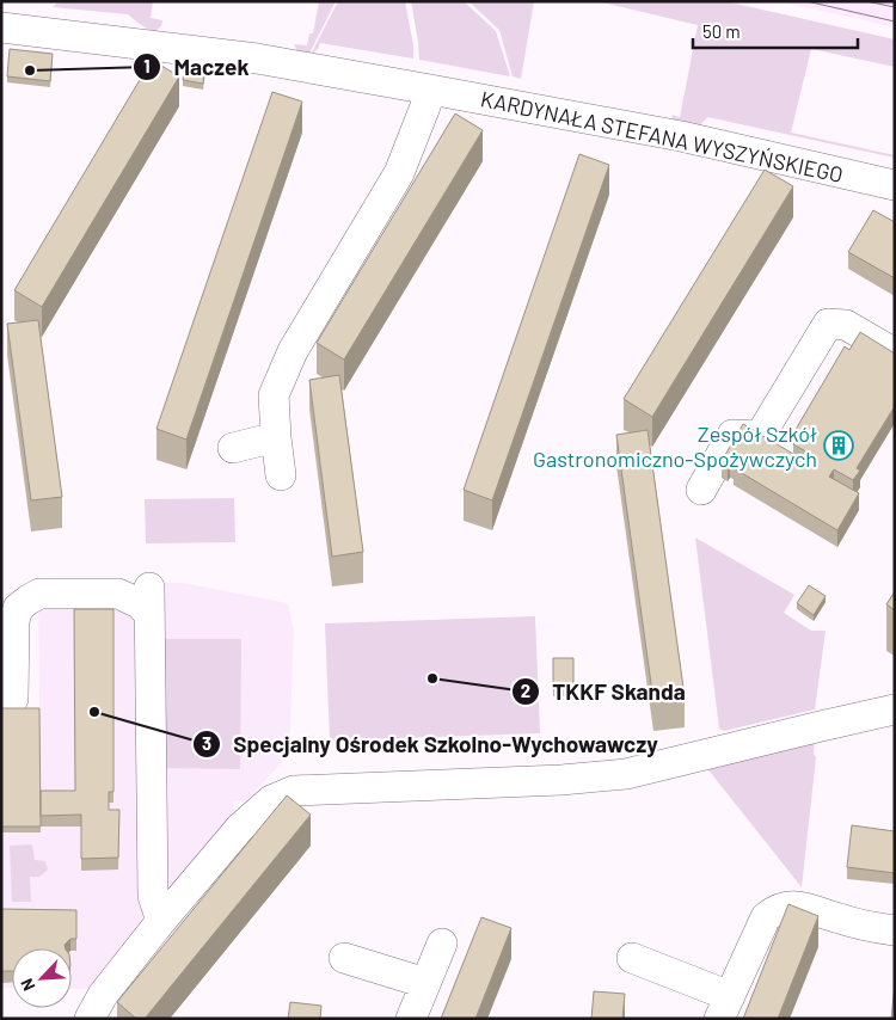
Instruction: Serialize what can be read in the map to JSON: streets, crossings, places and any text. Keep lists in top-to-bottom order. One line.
{"streets":{"street":["KARDYNAŁA STEFANA WYSZYŃSKIEGO"]},"places":{"other":["Maczek","TKKF Skanda","Specjalny Ośrodek Szkolno-Wychowawczy"],"building":["Zespół Szkół Gastronomiczno-Spożywczych"]},"scale_bar":"50 m","north":"bottom left"}
